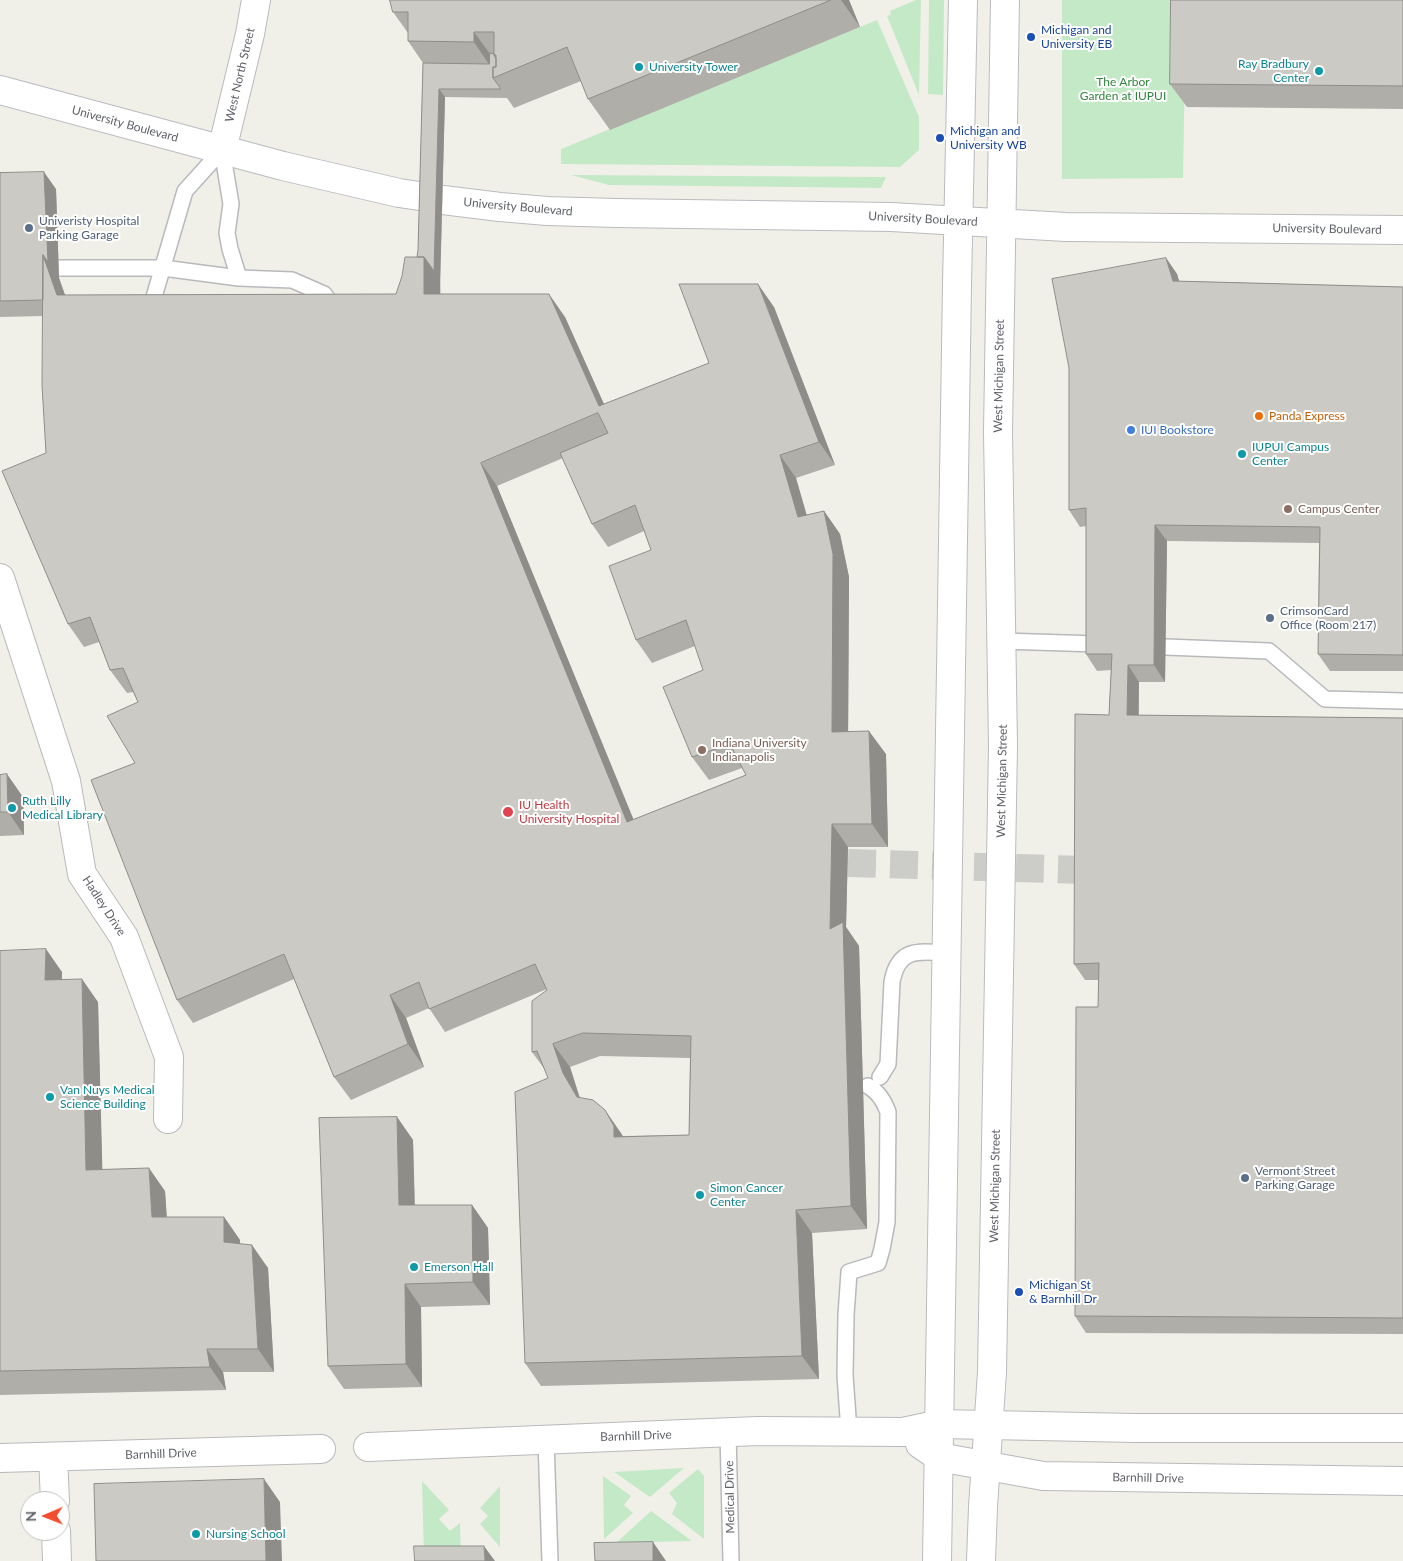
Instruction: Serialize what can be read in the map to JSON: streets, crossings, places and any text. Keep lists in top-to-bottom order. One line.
{"streets":{"street":["West North Street","University Boulevard","West Michigan Street","Hadley Drive","Barnhill Drive"],"lane":["Medical Drive"]},"crossings":[["West North Street","University Boulevard"],["University Boulevard","West Michigan Street"],["West Michigan Street","Barnhill Drive"],["Barnhill Drive","Medical Drive"]],"parks":["The Arbor Garden at IUPUI"],"places":["Michigan and University EB","University Tower","Ray Bradbury Center","Michigan and University WB","Univeristy Hospital Parking Garage","Panda Express","IUI Bookstore","IUPUI Campus Center","Campus Center","CrimsonCard Office (Room 217)","Indiana University Indianapolis","Ruth Lilly Medical Library","IU Health University Hospital","Van Nuys Medical Science Building","Vermont Street Parking Garage","Simon Cancer Center","Emerson Hall","Michigan St & Barnhill Dr","Nursing School"],"north":"left"}
